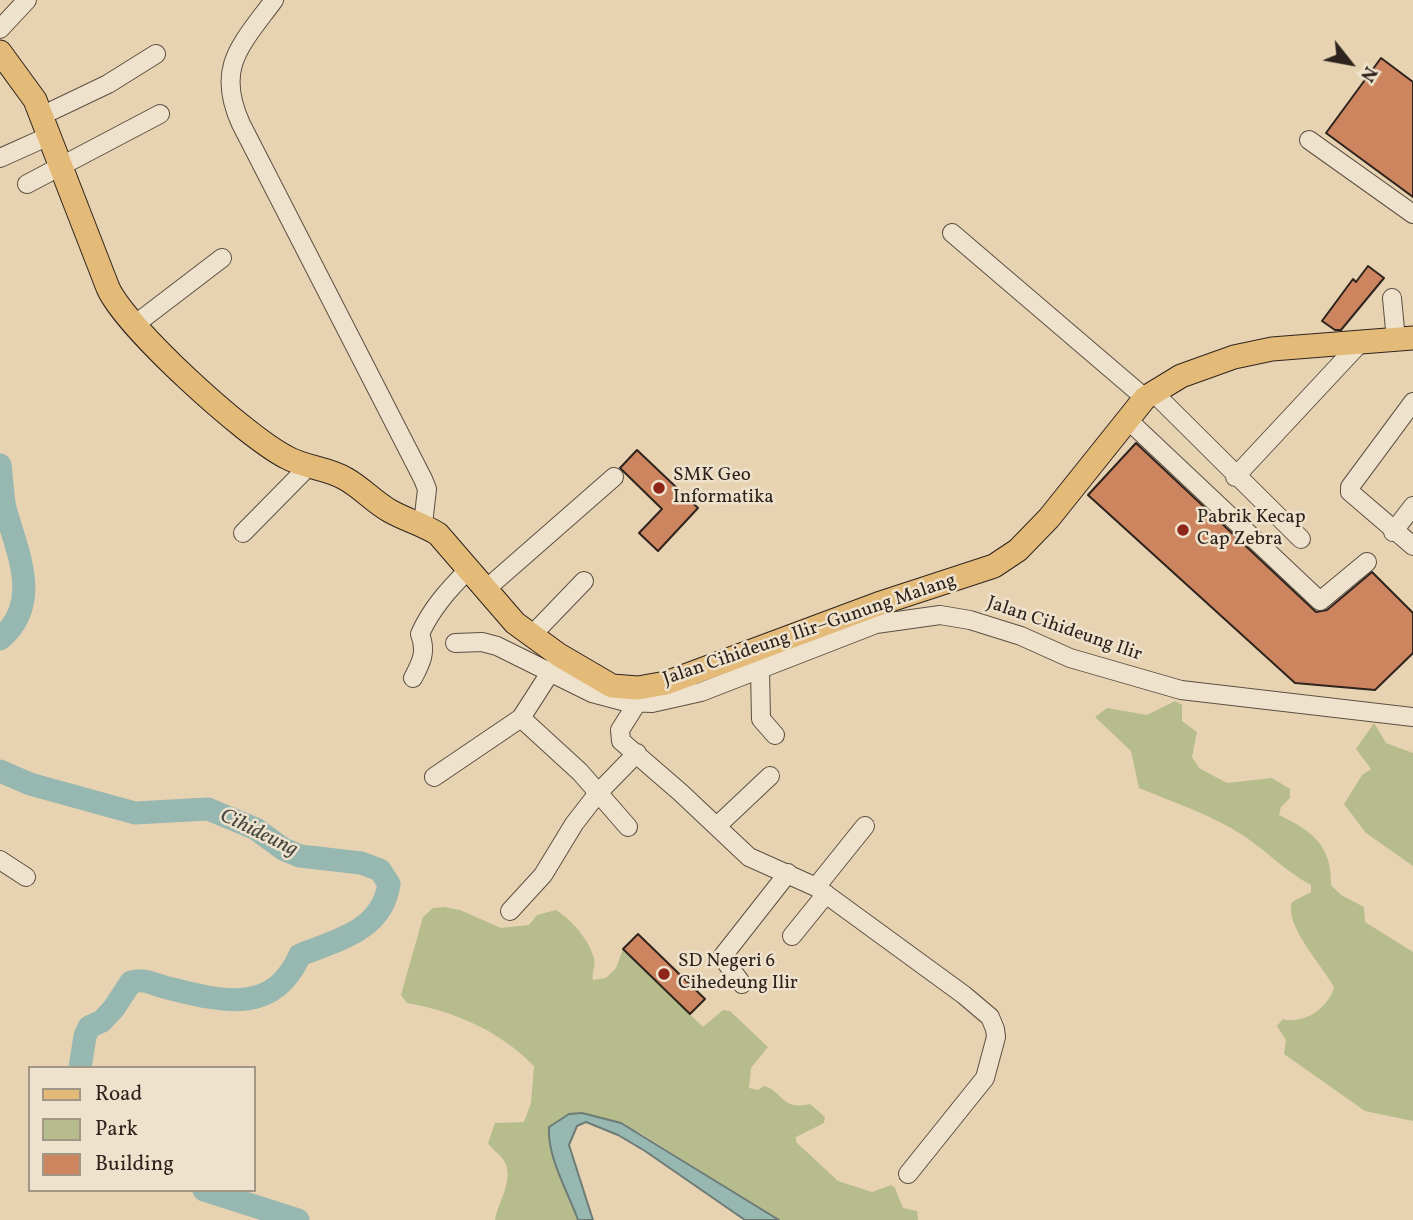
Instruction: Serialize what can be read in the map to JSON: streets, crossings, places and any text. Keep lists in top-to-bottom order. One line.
{"streets":{"main road":["Jalan Cihideung Ilir–Gunung Malang"],"street":["Jalan Cihideung Ilir"]},"crossings":[["Jalan Cihideung Ilir","Jalan Cihideung Ilir–Gunung Malang"]],"water":["Cihideung"],"places":["SMK Geo Informatika","Pabrik Kecap Cap Zebra","SD Negeri 6 Cihedeung Ilir"],"legend":["Road","Park","Building"],"north":"bottom right"}
